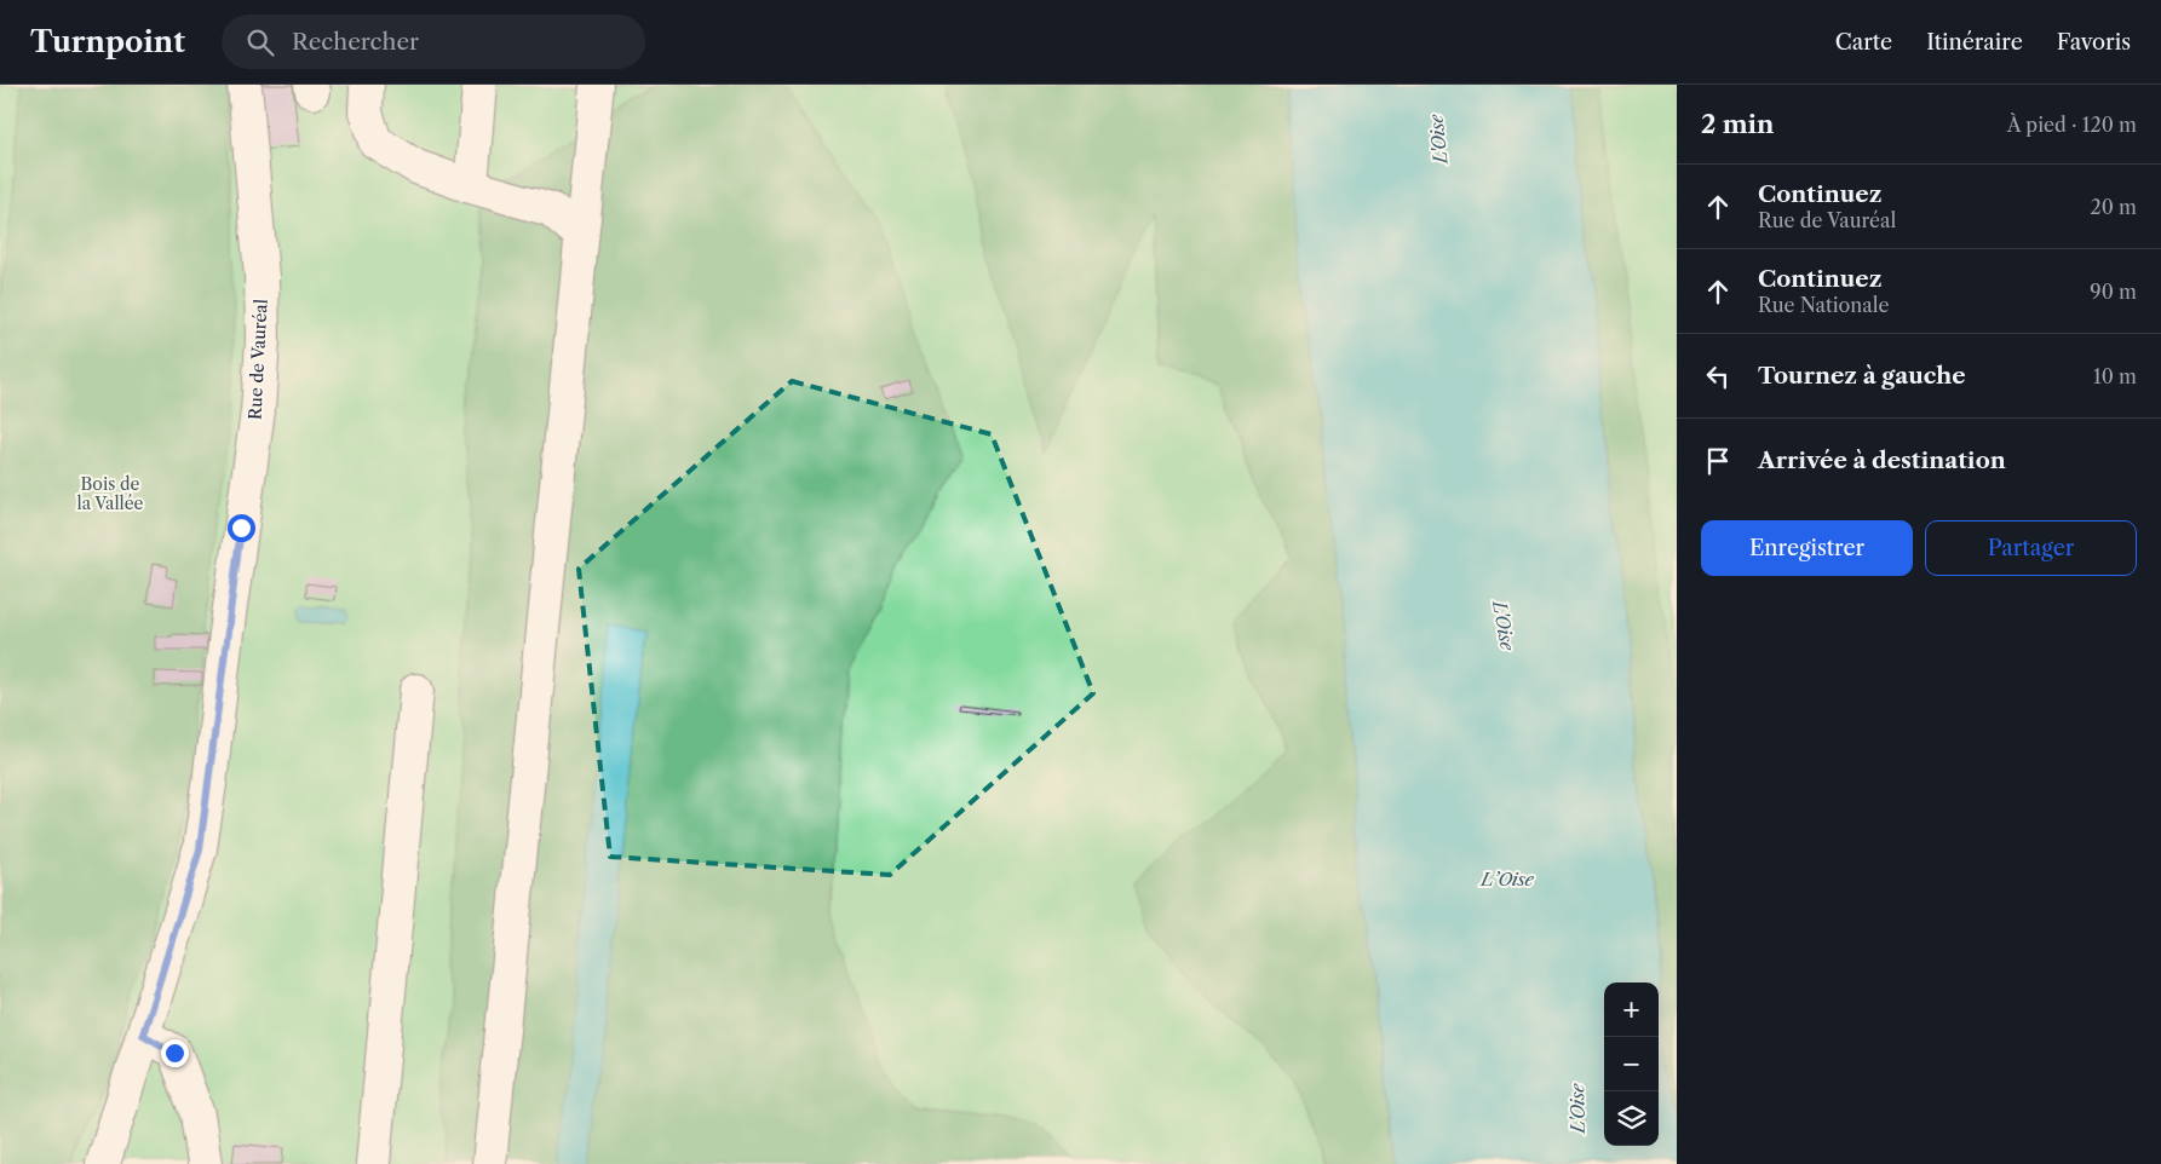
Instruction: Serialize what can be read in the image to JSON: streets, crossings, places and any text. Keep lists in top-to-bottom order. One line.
{"streets":{"street":["Rue de Vauréal"]},"water":["L'Oise","L’Oise"],"parks":["Bois de la Vallée"],"page":{"header":"Turnpoint","search":"Rechercher","nav":["Carte","Itinéraire","Favoris"],"heading":["2 min","À pied · 120 m"],"list":[["Continuez","Rue de Vauréal","20 m"],["Continuez","Rue Nationale","90 m"],["Tournez à gauche","10 m"],"Arrivée à destination"],"buttons":["Enregistrer","Partager"],"map_buttons":["+","−"]}}
